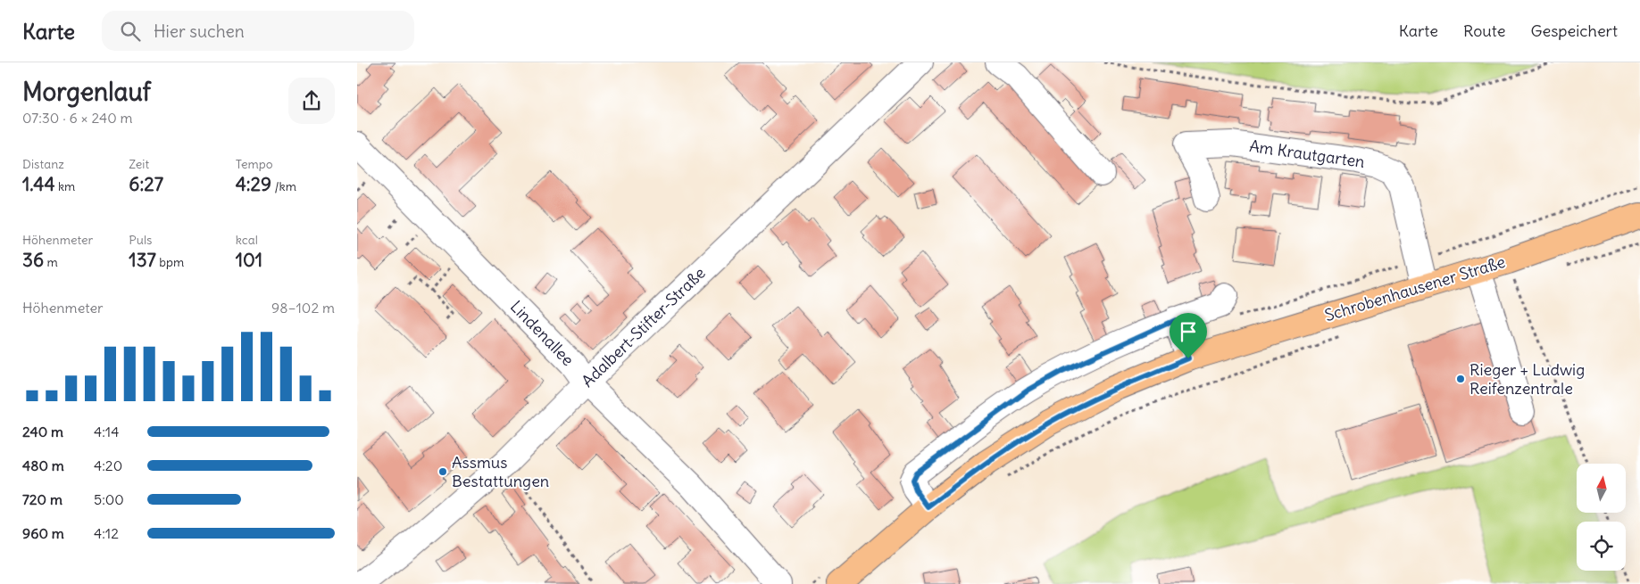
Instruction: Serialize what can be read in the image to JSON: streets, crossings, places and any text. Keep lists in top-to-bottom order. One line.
{"streets":{"main road":["Schrobenhausener Straße"],"street":["Am Krautgarten","Adalbert-Stifter-Straße","Lindenallee"]},"crossings":[["Am Krautgarten","Schrobenhausener Straße"],["Adalbert-Stifter-Straße","Lindenallee"]],"places":["Rieger + Ludwig Reifenzentrale","Assmus Bestattungen"],"north":"top","page":{"header":"Karte","search":"Hier suchen","nav":["Karte","Route","Gespeichert"],"heading":["Morgenlauf","07:30 · 6 × 240 m"],"stats":[["Distanz","1.44 km"],["Zeit","6:27"],["Tempo","4:29 /km"],["Höhenmeter","36 m"],["Puls","137 bpm"],["kcal","101"]],"chart":["Höhenmeter","98–102 m"],"list":[{"name":"240 m","note":"4:14"},{"name":"480 m","note":"4:20"},{"name":"720 m","note":"5:00"},{"name":"960 m","note":"4:12"}]}}
